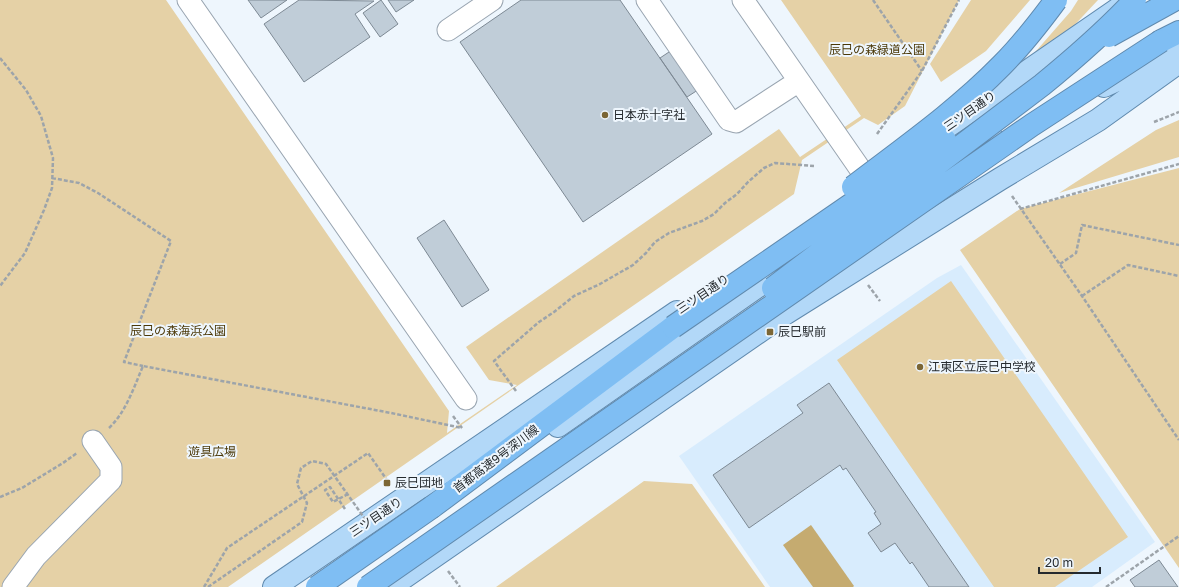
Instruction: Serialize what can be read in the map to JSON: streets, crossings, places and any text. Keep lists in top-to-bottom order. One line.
{"streets":{"highway":["首都高速9号深川線"],"main road":["三ツ目通り"]},"parks":["辰巳の森緑道公園","辰巳の森海浜公園","遊具広場"],"places":{"other":["日本赤十字社","江東区立辰巳中学校"],"transit":["辰巳駅前","辰巳団地"]},"scale_bar":"20 m"}
